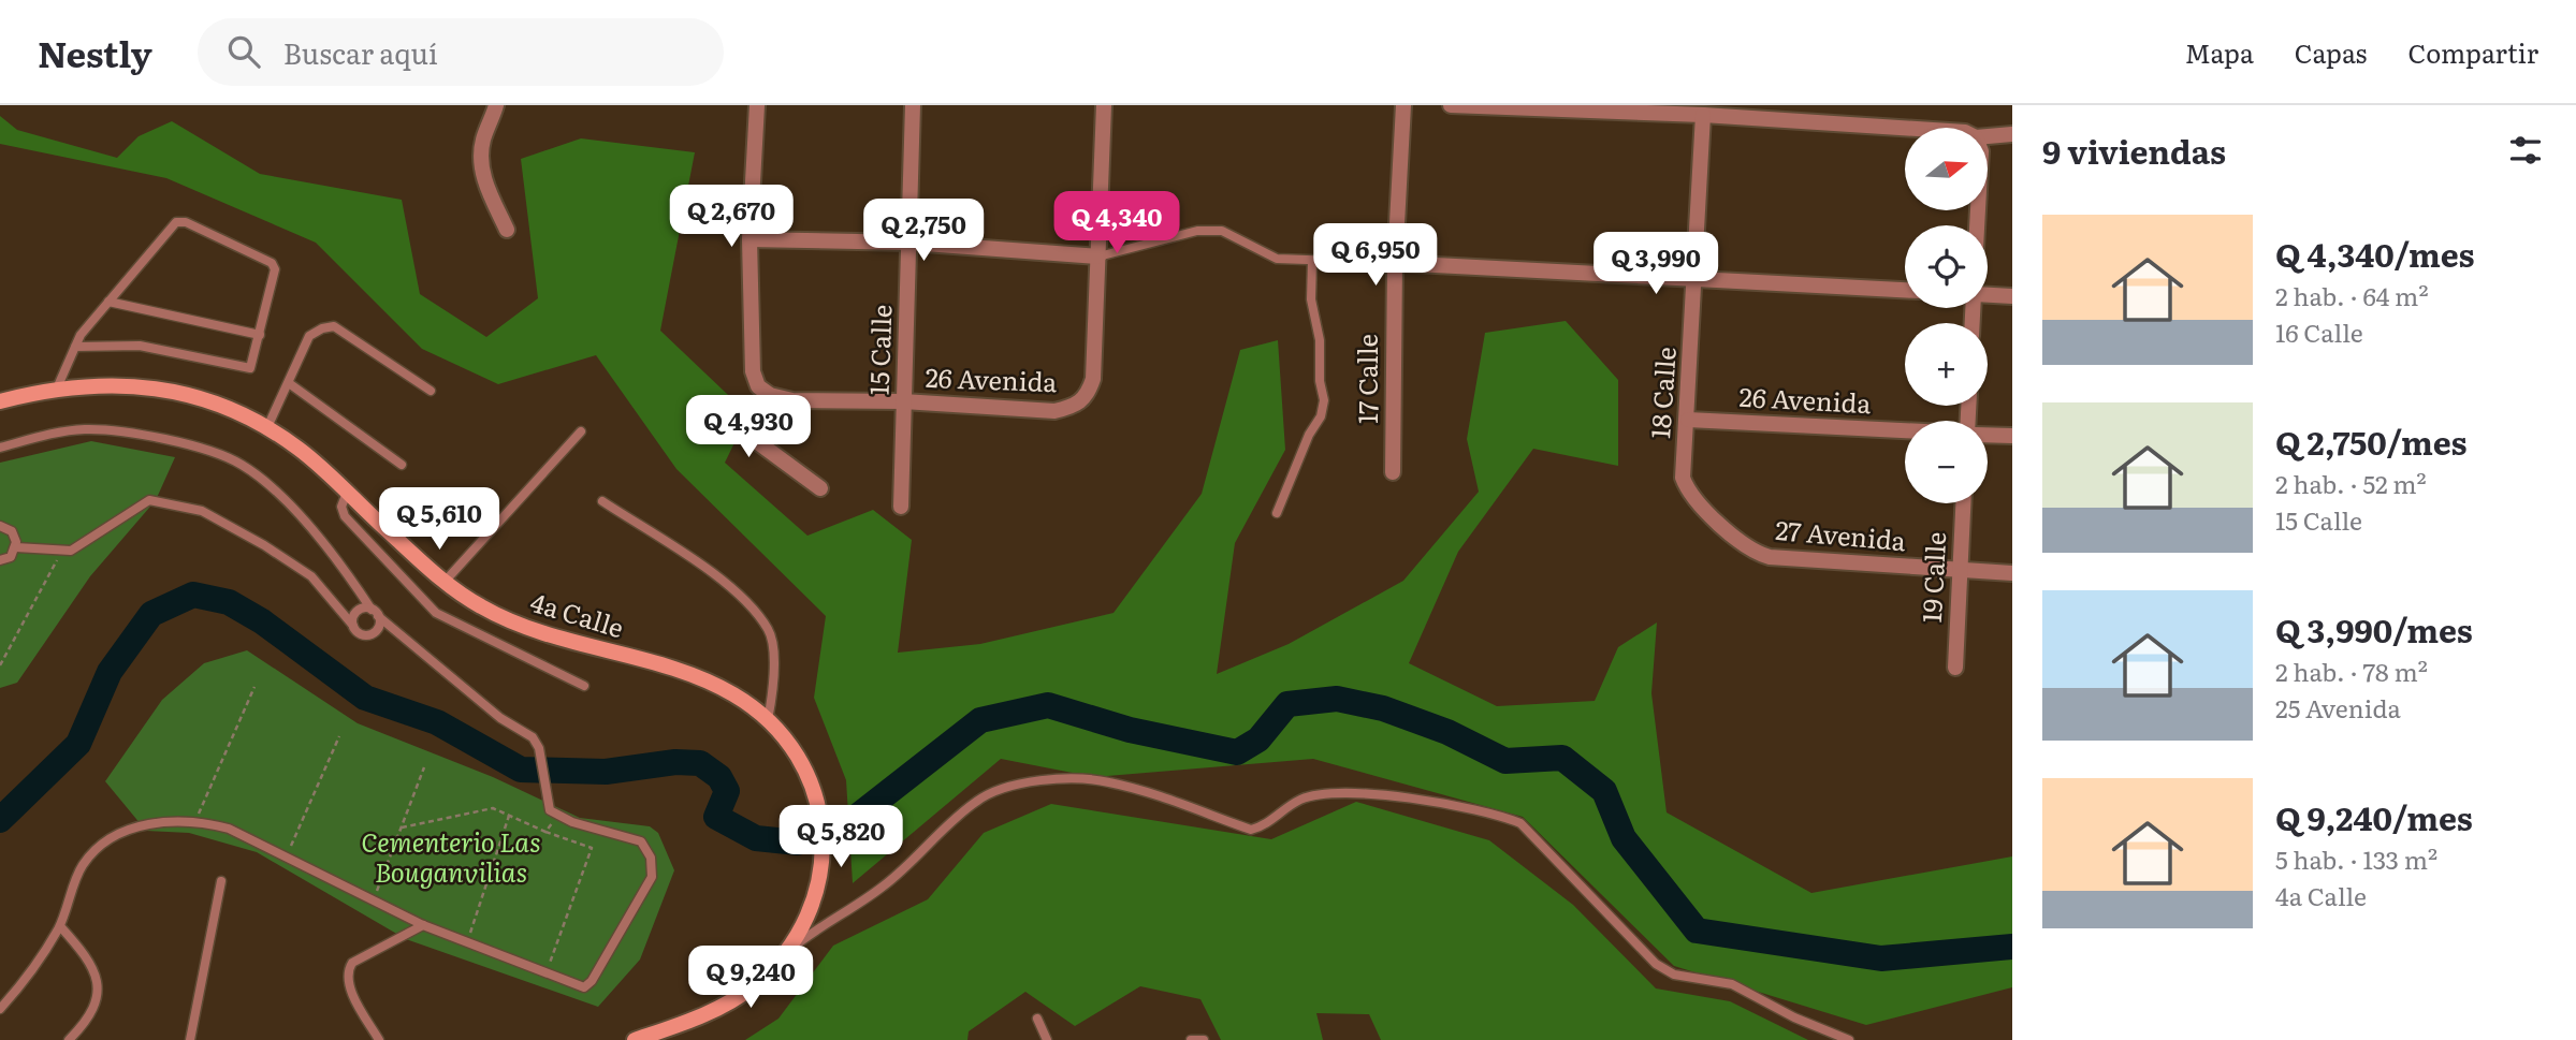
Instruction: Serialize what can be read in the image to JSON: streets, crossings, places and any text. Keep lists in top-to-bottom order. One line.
{"streets":{"main road":["4a Calle"],"street":["15 Calle","17 Calle","26 Avenida","18 Calle","27 Avenida","19 Calle"]},"crossings":[["15 Calle","26 Avenida"],["26 Avenida","18 Calle"],["18 Calle","27 Avenida"],["27 Avenida","19 Calle"]],"parks":["Cementerio Las Bouganvilias"],"north":"right","page":{"header":"Nestly","search":"Buscar aquí","nav":["Mapa","Capas","Compartir"],"heading":"9 viviendas","map_buttons":["+","−"],"price":["Q 2,670","Q 4,340","Q 2,750","Q 6,950","Q 3,990","Q 4,930","Q 5,610","Q 5,820","Q 9,240"],"list":[{"name":"Q 4,340/mes","note":"2 hab. · 64 m² · 16 Calle"},{"name":"Q 2,750/mes","note":"2 hab. · 52 m² · 15 Calle"},{"name":"Q 3,990/mes","note":"2 hab. · 78 m² · 25 Avenida"},{"name":"Q 9,240/mes","note":"5 hab. · 133 m² · 4a Calle"}]}}
